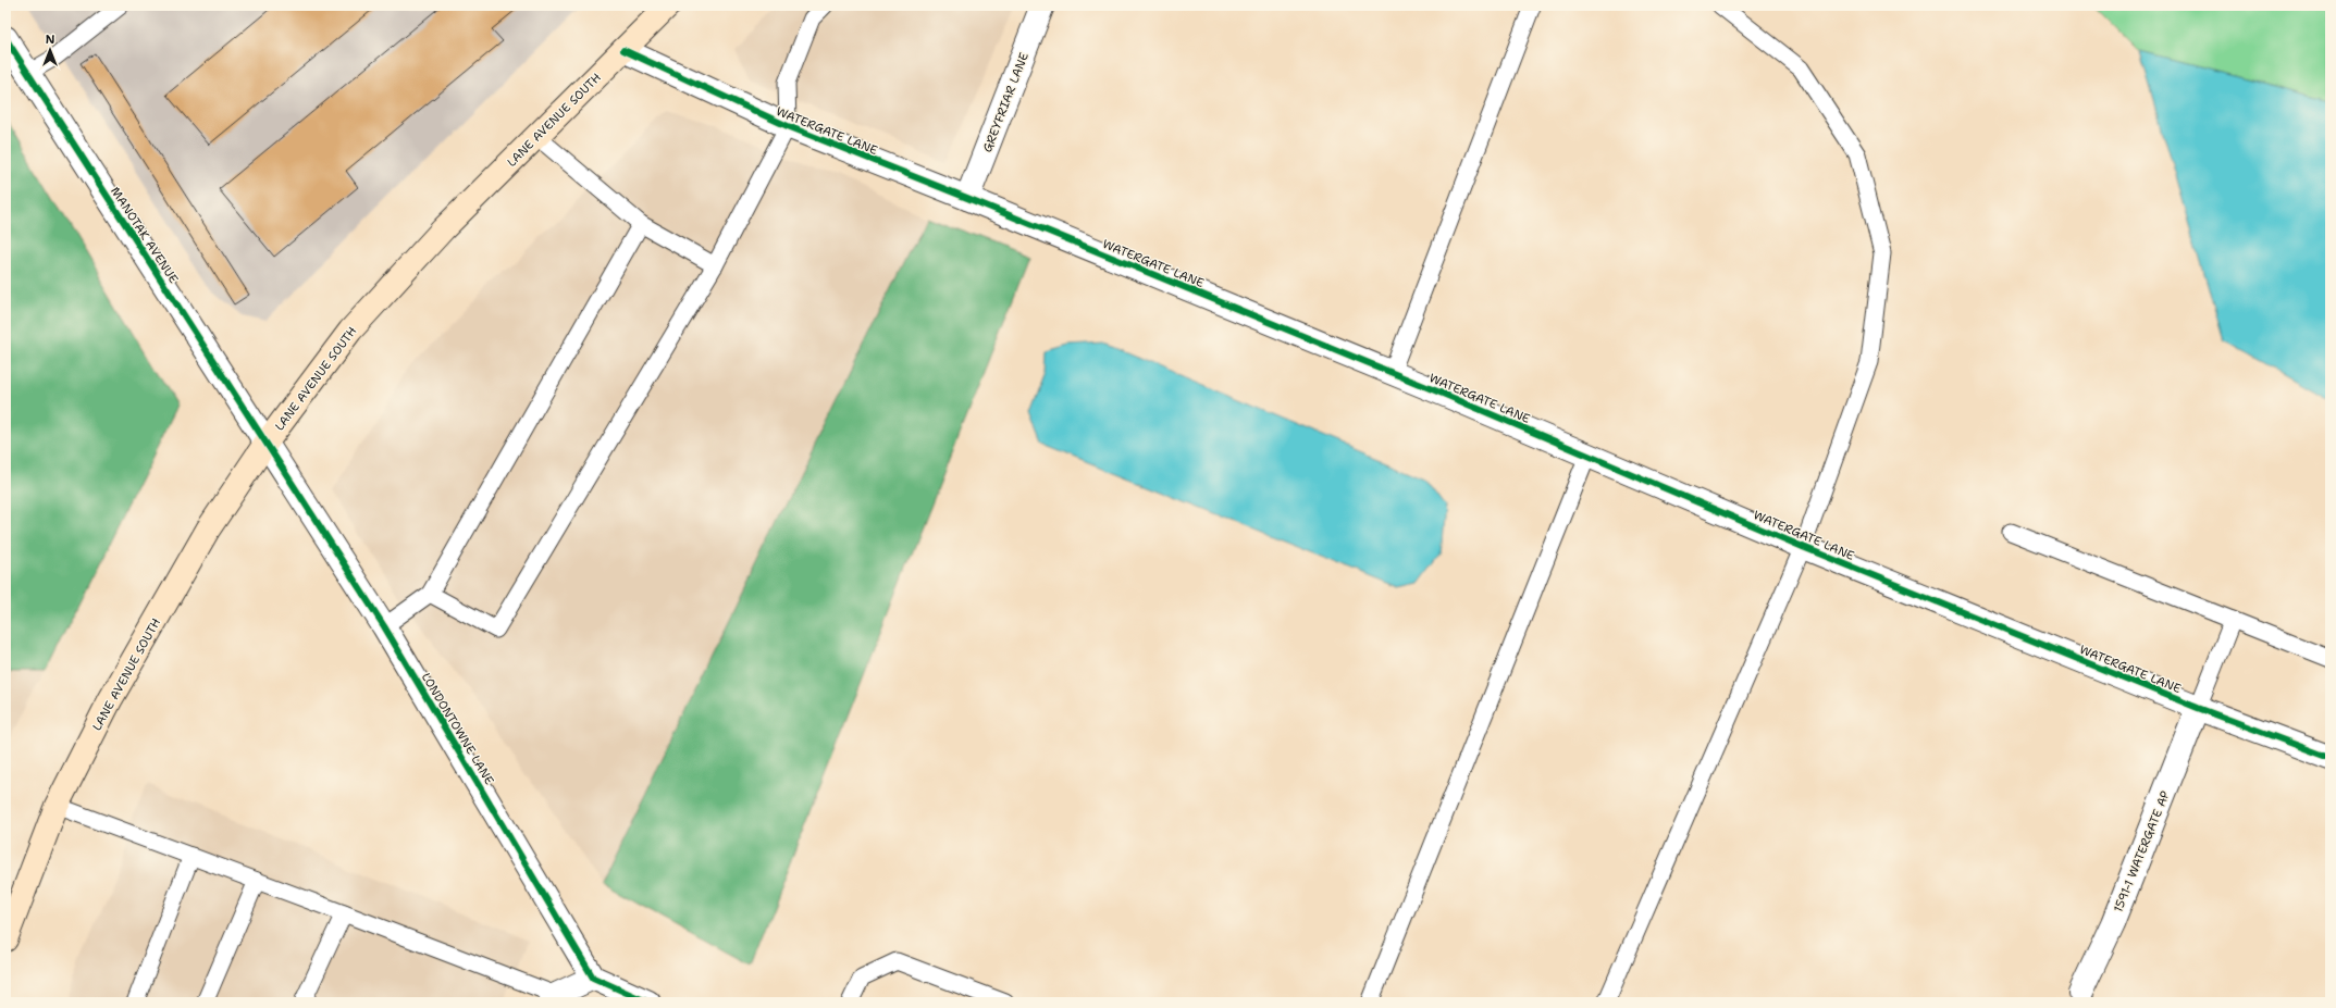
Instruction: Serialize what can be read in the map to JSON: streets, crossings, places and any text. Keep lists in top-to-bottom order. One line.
{"streets":{"main road":["LANE AVENUE SOUTH"],"street":["GREYFRIAR LANE","WATERGATE LANE","MANOTAK AVENUE","LONDONTOWNE LANE","1591-1 WATERGATE AP"]},"crossings":[["GREYFRIAR LANE","WATERGATE LANE"],["LANE AVENUE SOUTH","WATERGATE LANE"],["LANE AVENUE SOUTH","MANOTAK AVENUE"],["LANE AVENUE SOUTH","LONDONTOWNE LANE"],["WATERGATE LANE","1591-1 WATERGATE AP"],["MANOTAK AVENUE","LONDONTOWNE LANE"]],"north":"top"}
